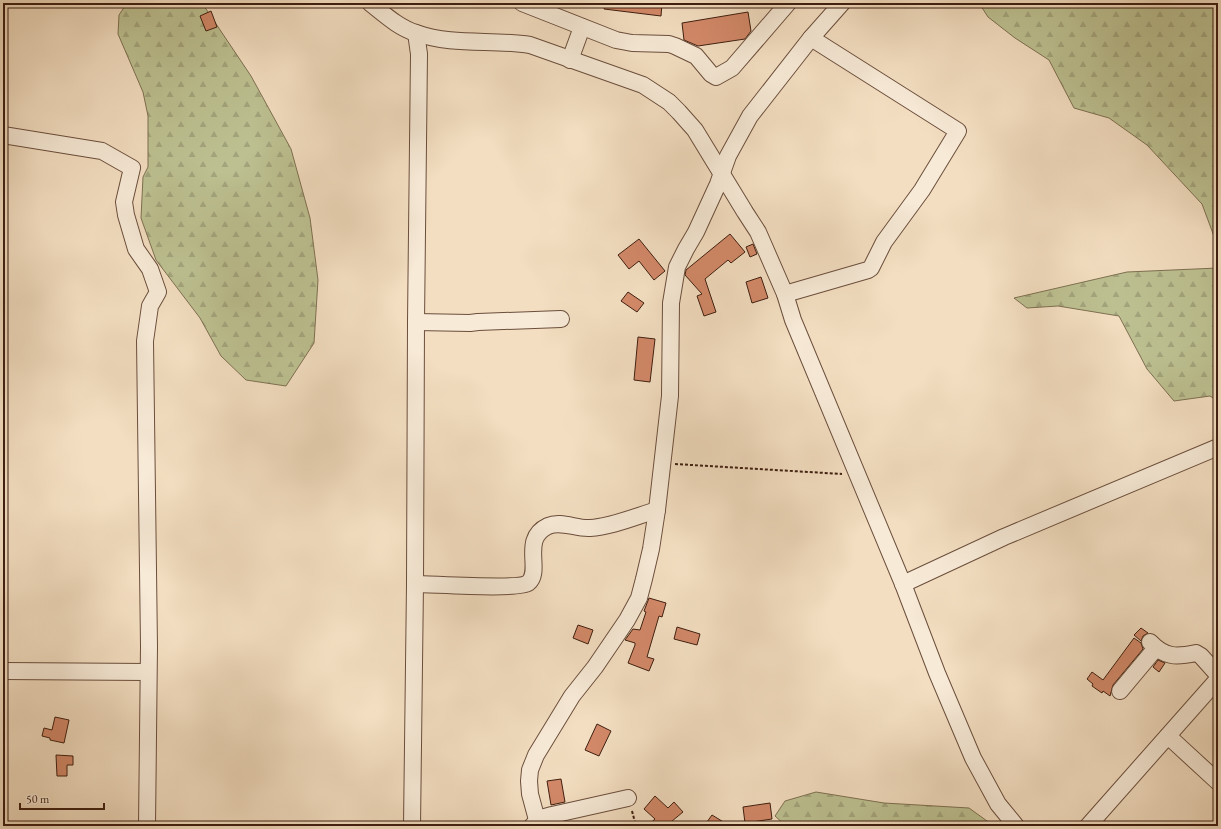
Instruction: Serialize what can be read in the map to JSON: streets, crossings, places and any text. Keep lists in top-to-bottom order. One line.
{"scale_bar":"50 m"}
